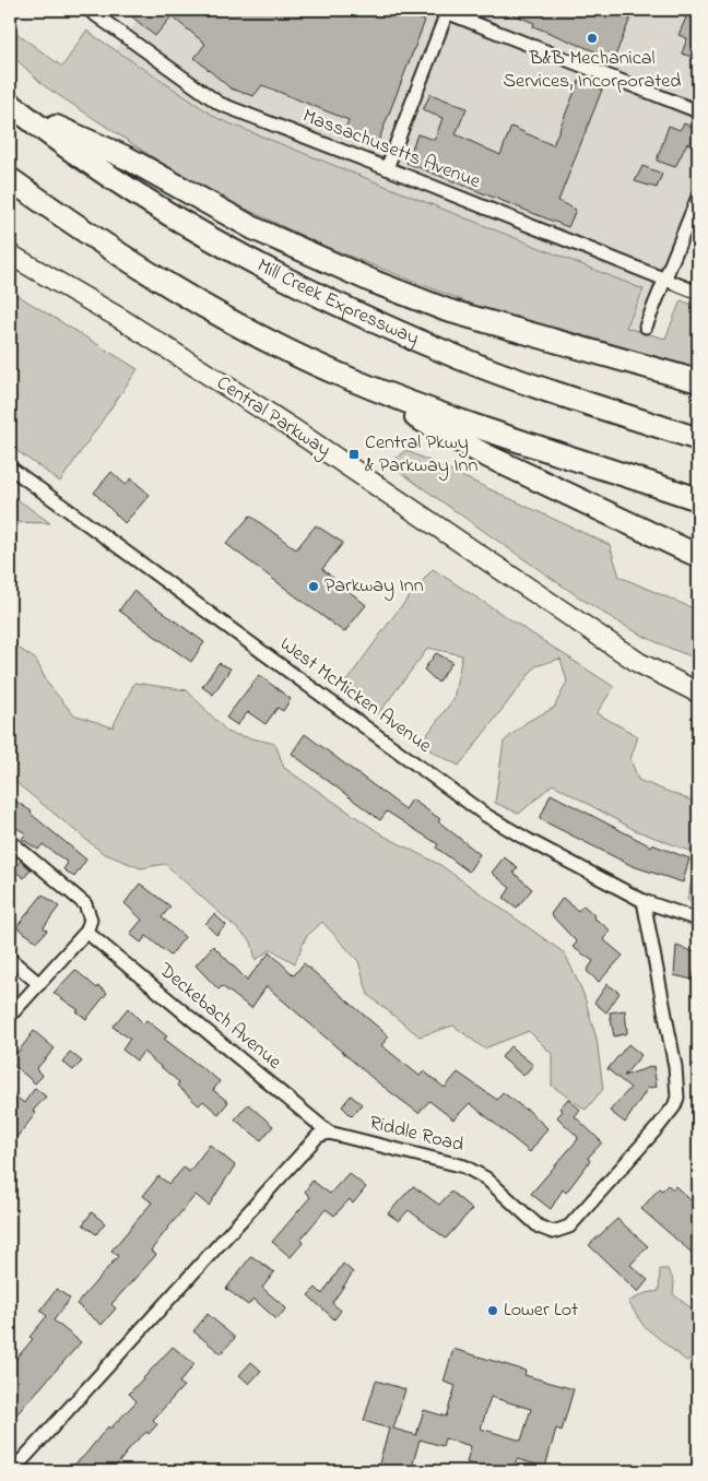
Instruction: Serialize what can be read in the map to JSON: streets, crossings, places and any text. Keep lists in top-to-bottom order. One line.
{"streets":{"highway":["Mill Creek Expressway"],"main road":["Central Parkway"],"street":["Massachusetts Avenue","West McMicken Avenue","Deckebach Avenue","Riddle Road"]},"crossings":[["West McMicken Avenue","Riddle Road"],["Deckebach Avenue","Riddle Road"]],"places":{"other":["B&B Mechanical Services, Incorporated","Parkway Inn","Lower Lot"],"transit":["Central Pkwy & Parkway Inn"]}}
